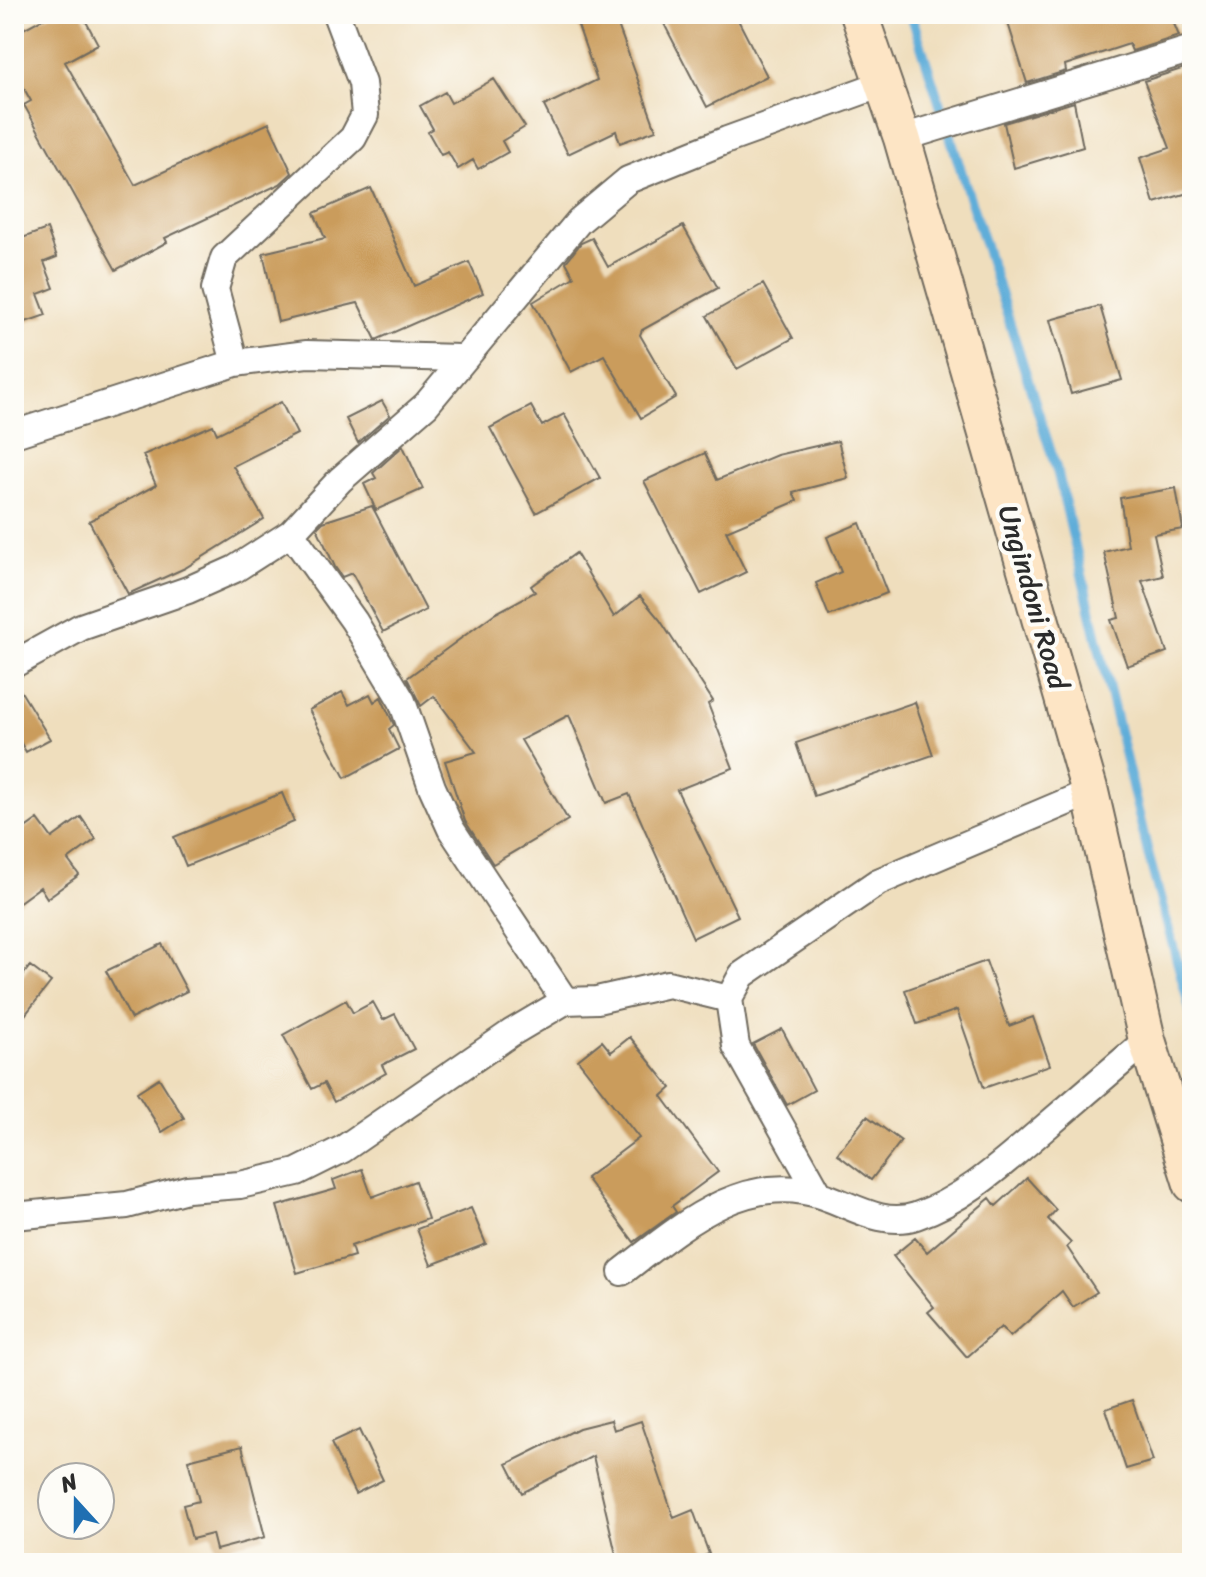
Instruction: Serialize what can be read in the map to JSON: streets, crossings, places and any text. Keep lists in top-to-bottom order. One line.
{"streets":{"main road":["Ungindoni Road"]},"north":"top"}
